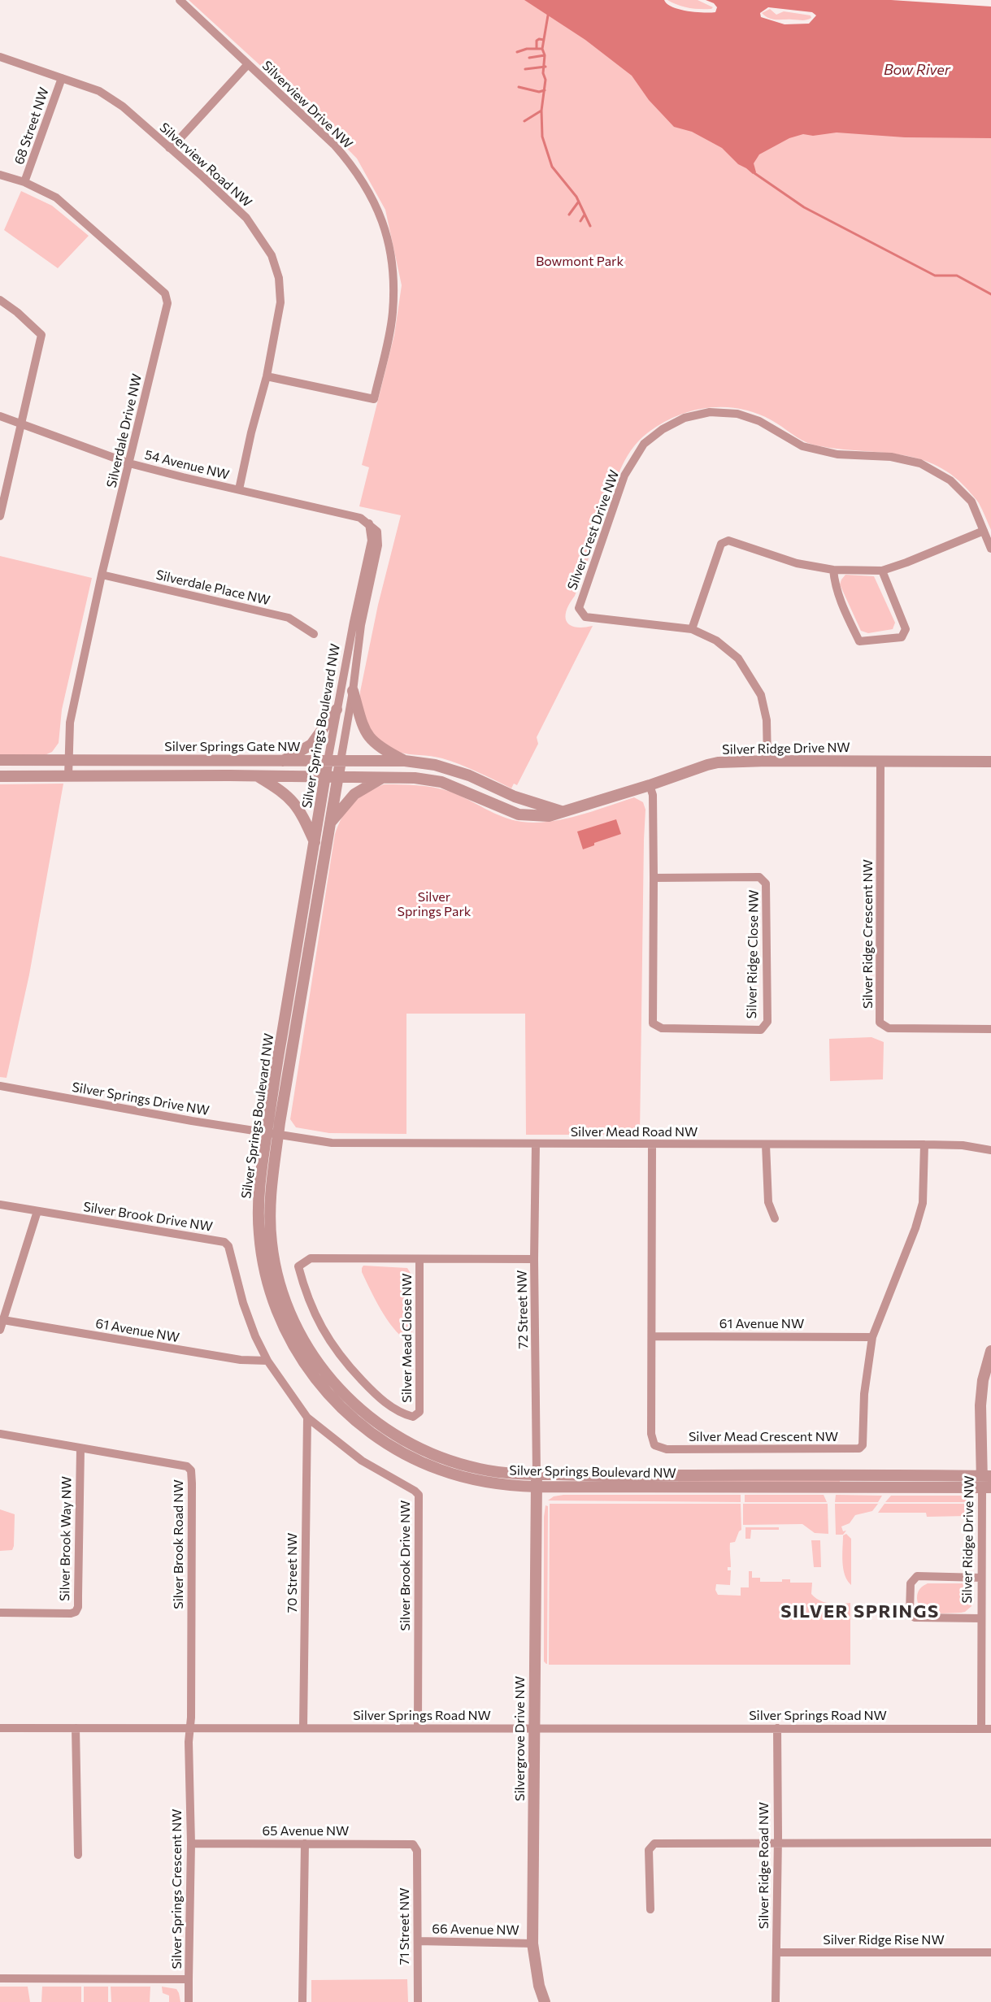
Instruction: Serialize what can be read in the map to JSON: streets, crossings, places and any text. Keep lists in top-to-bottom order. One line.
{"streets":{"street":["Silverview Drive NW","68 Street NW","Silverview Road NW","Silverdale Drive NW","54 Avenue NW","Silver Crest Drive NW","Silverdale Place NW","Silver Springs Boulevard NW","Silver Springs Gate NW","Silver Ridge Drive NW","Silver Ridge Crescent NW","Silver Ridge Close NW","Silver Springs Drive NW","Silver Mead Road NW","Silver Brook Drive NW","72 Street NW","61 Avenue NW","Silver Mead Close NW","Silver Mead Crescent NW","Silver Brook Way NW","Silver Brook Road NW","70 Street NW","Silver Springs Road NW","Silvergrove Drive NW","65 Avenue NW","Silver Ridge Road NW","Silver Springs Crescent NW","71 Street NW","66 Avenue NW","Silver Ridge Rise NW"]},"crossings":[["Silverview Drive NW","Silverview Road NW"],["68 Street NW","Silverview Road NW"],["68 Street NW","Silverdale Drive NW"],["Silverview Road NW","54 Avenue NW"],["Silverdale Drive NW","54 Avenue NW"],["Silverdale Drive NW","Silverdale Place NW"],["Silverdale Drive NW","Silver Springs Gate NW"],["54 Avenue NW","Silver Springs Boulevard NW"],["Silver Crest Drive NW","Silver Ridge Drive NW"],["Silver Springs Boulevard NW","Silver Springs Gate NW"],["Silver Springs Boulevard NW","Silver Ridge Drive NW"],["Silver Springs Boulevard NW","Silver Springs Drive NW"],["Silver Springs Boulevard NW","Silver Mead Road NW"],["Silver Springs Boulevard NW","72 Street NW"],["Silver Springs Boulevard NW","Silvergrove Drive NW"],["Silver Springs Gate NW","Silver Ridge Drive NW"],["Silver Ridge Drive NW","Silver Ridge Crescent NW"],["Silver Ridge Drive NW","Silver Ridge Close NW"],["Silver Ridge Drive NW","Silver Springs Road NW"],["Silver Springs Drive NW","Silver Mead Road NW"],["Silver Mead Road NW","72 Street NW"],["Silver Mead Road NW","Silver Mead Crescent NW"],["Silver Brook Drive NW","61 Avenue NW"],["Silver Brook Drive NW","70 Street NW"],["Silver Brook Drive NW","Silver Springs Road NW"],["72 Street NW","Silver Mead Close NW"],["72 Street NW","Silvergrove Drive NW"],["61 Avenue NW","Silver Mead Crescent NW"],["Silver Brook Way NW","Silver Brook Road NW"],["Silver Brook Road NW","Silver Springs Road NW"],["Silver Brook Road NW","Silver Springs Crescent NW"],["70 Street NW","Silver Springs Road NW"],["Silver Springs Road NW","Silvergrove Drive NW"],["Silver Springs Road NW","Silver Ridge Road NW"],["Silver Springs Road NW","Silver Springs Crescent NW"],["Silvergrove Drive NW","66 Avenue NW"],["65 Avenue NW","Silver Springs Crescent NW"],["65 Avenue NW","71 Street NW"],["Silver Ridge Road NW","Silver Ridge Rise NW"],["71 Street NW","66 Avenue NW"]],"districts":["SILVER SPRINGS"],"water":["Bow River"],"parks":["Bowmont Park","Silver Springs Park"]}
